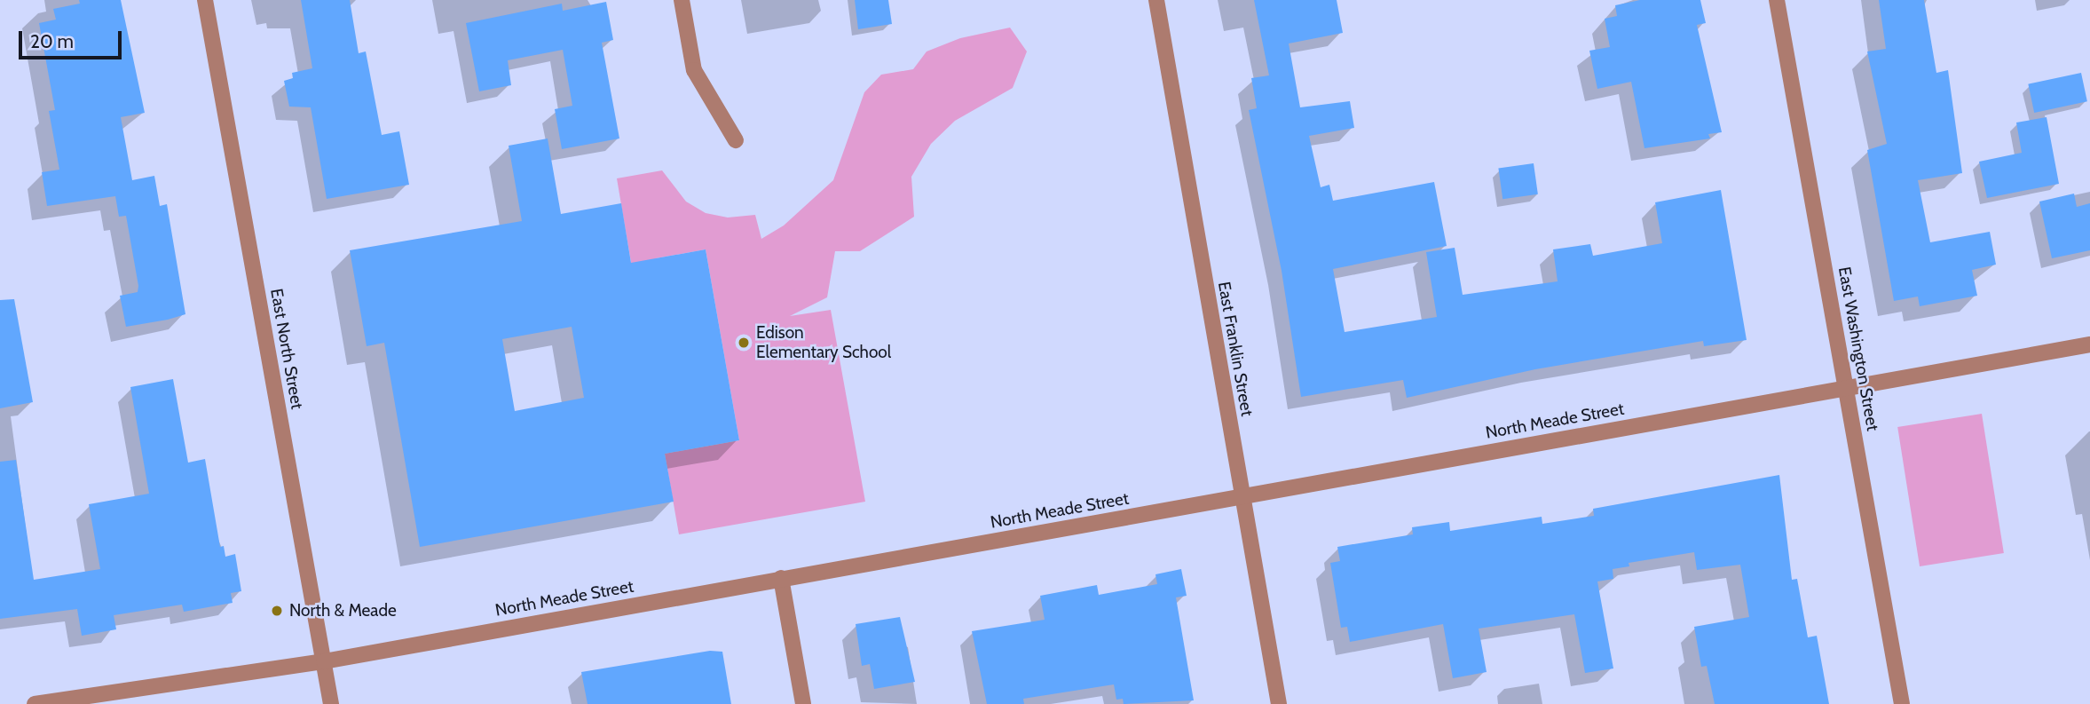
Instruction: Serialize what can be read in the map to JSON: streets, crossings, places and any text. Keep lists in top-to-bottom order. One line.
{"streets":{"street":["East North Street","East Franklin Street","East Washington Street","North Meade Street"]},"crossings":[["East North Street","North Meade Street"],["East Franklin Street","North Meade Street"],["East Washington Street","North Meade Street"]],"places":["Edison Elementary School","North & Meade"],"scale_bar":"20 m"}
